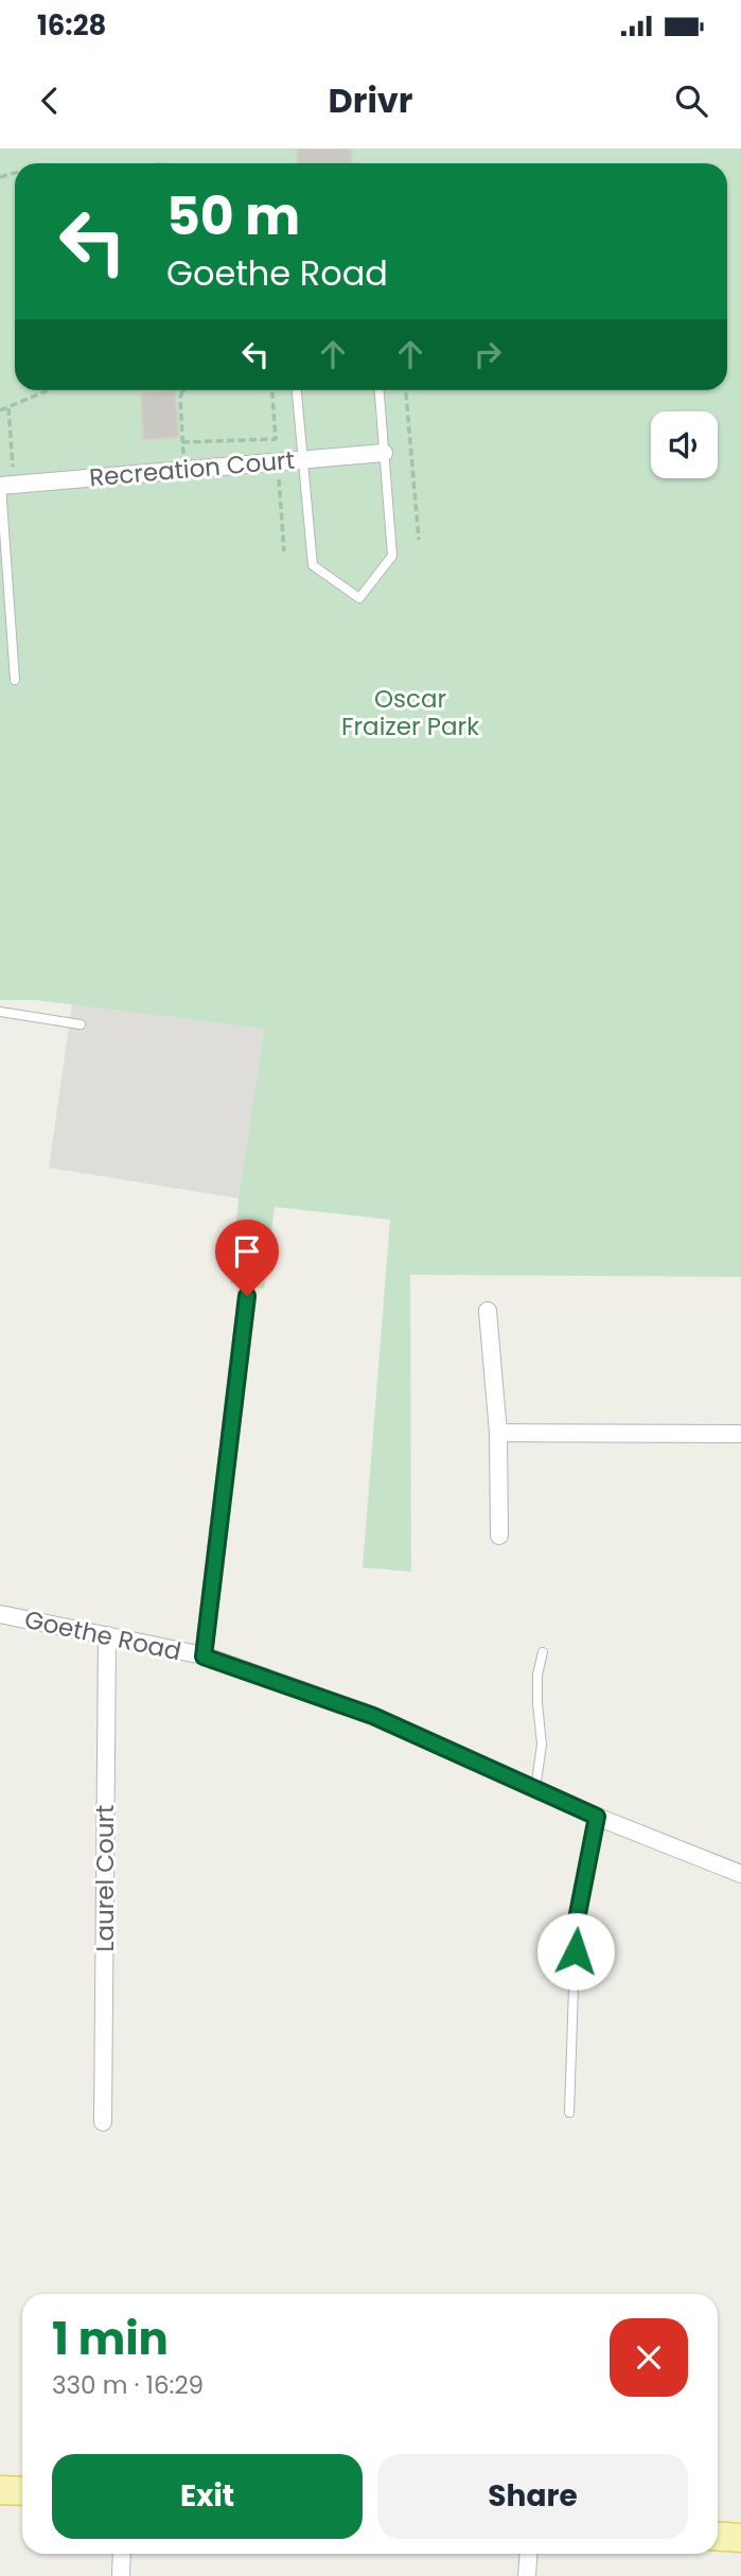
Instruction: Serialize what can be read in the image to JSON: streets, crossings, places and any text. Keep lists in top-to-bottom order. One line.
{"streets":{"street":["Recreation Court","Goethe Road","Laurel Court"]},"crossings":[["Goethe Road","Laurel Court"]],"parks":["Oscar Fraizer Park"],"page":{"status":"16:28","header":"Drivr","turn":["50 m","Goethe Road"],"heading":["1 min","330 m · 16:29"],"buttons":["Exit","Share"]}}
